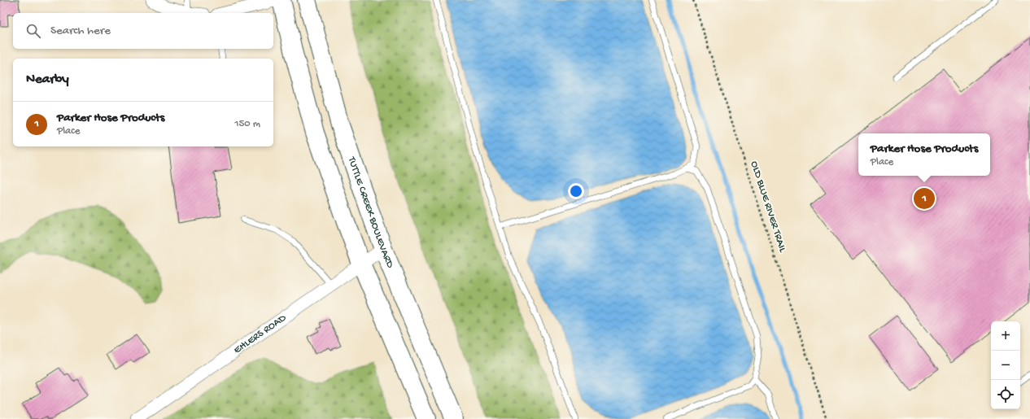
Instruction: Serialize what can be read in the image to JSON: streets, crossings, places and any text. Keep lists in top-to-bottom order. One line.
{"streets":{"highway":["TUTTLE CREEK BOULEVARD"],"street":["EHLERS ROAD"],"path":["OLD BLUE RIVER TRAIL"]},"crossings":[["TUTTLE CREEK BOULEVARD","EHLERS ROAD"]],"page":{"search":"Search here","heading":"Nearby","list":[{"mark":"1","name":"Parker Hose Products","note":"Place","value":"150 m"}],"popup":["Parker Hose Products","Place"],"pins":"1","map_buttons":["+","−"]}}
